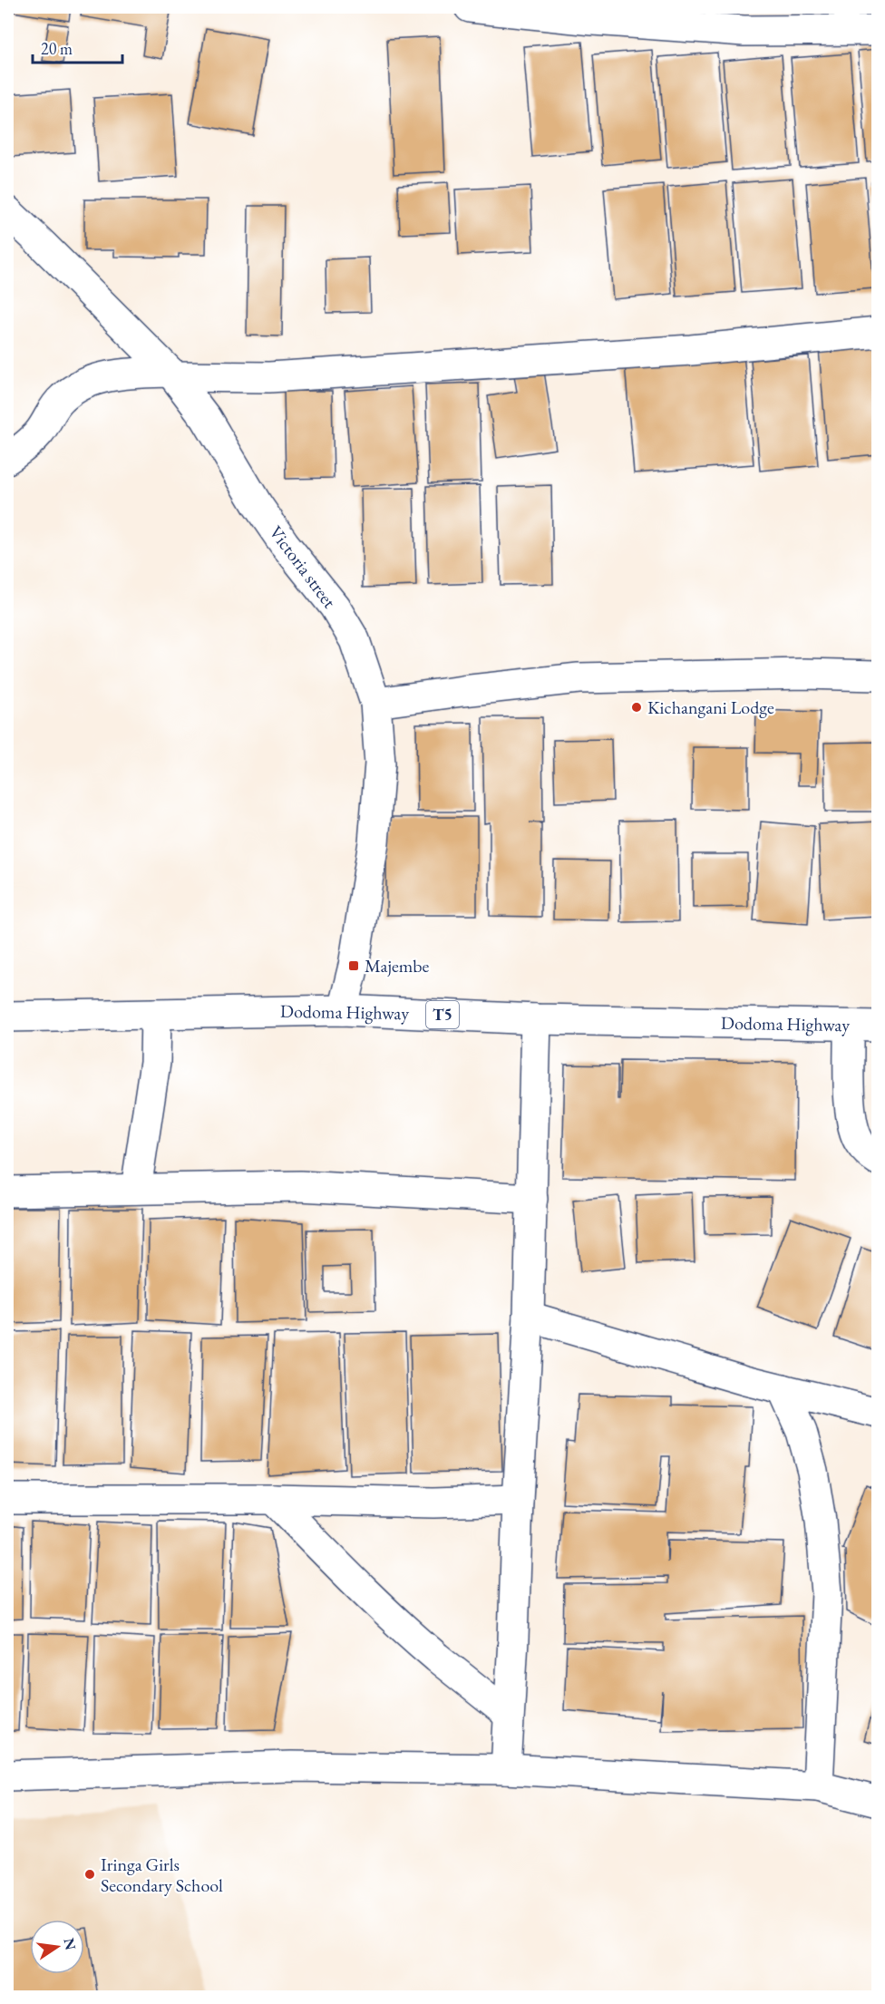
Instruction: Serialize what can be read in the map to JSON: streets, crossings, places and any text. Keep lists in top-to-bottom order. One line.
{"streets":{"main road":["Victoria street","Dodoma Highway","T5"]},"crossings":[["Victoria street","Dodoma Highway"]],"places":{"other":["Kichangani Lodge","Iringa Girls Secondary School"],"transit":["Majembe"]},"scale_bar":"20 m","north":"right"}
